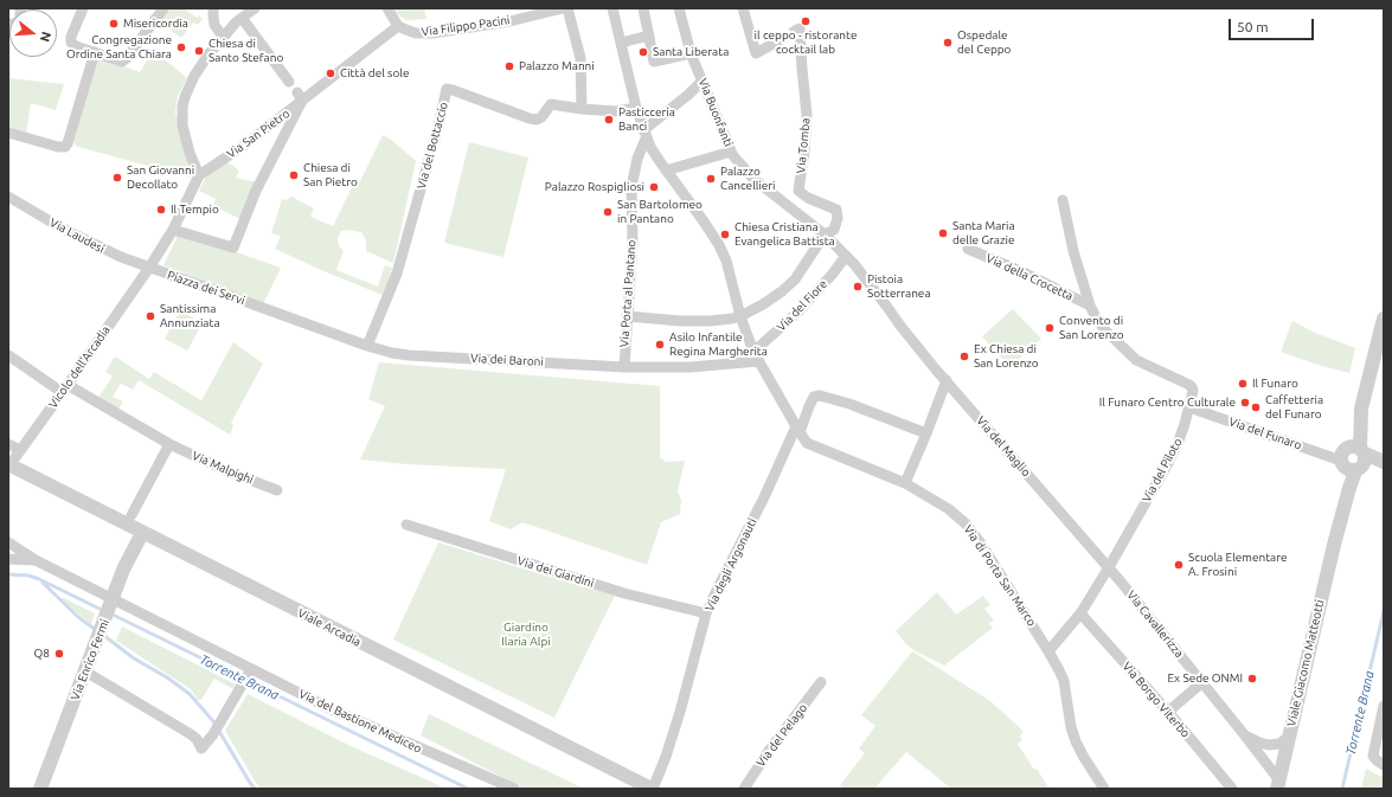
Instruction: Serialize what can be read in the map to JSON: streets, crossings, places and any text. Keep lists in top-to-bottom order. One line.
{"streets":{"street":["Via Filippo Pacini","Via Buonfanti","Via San Pietro","Via del Bottaccio","Via Tomba","Via Laudesi","Via della Crocetta","Piazza dei Servi","Via Porta al Pantano","Via del Fiore","Via dei Baroni","Vicolo dell'Arcadia","Via del Funaro","Via del Maglio","Via Malpighi","Via del Piloto","Via degli Argonauti","Via dei Giardini","Via di Porta San Marco","Via Cavallerizza","Viale Arcadia","Via Enrico Fermi","Viale Giacomo Matteotti","Via Borgo Viterbo","Via del Bastione Mediceo","Via del Pelago"]},"crossings":[["Via Filippo Pacini","Via San Pietro"],["Via Buonfanti","Via Tomba"],["Via Buonfanti","Via del Fiore"],["Via Buonfanti","Via del Maglio"],["Via del Bottaccio","Via dei Baroni"],["Via del Bottaccio","Via di Porta San Marco"],["Via Laudesi","Piazza dei Servi"],["Via Laudesi","Vicolo dell'Arcadia"],["Via della Crocetta","Via del Piloto"],["Piazza dei Servi","Via dei Baroni"],["Piazza dei Servi","Vicolo dell'Arcadia"],["Via Porta al Pantano","Via dei Baroni"],["Via Porta al Pantano","Via di Porta San Marco"],["Via del Fiore","Via dei Baroni"],["Via del Fiore","Via del Maglio"],["Via del Fiore","Via di Porta San Marco"],["Via dei Baroni","Via di Porta San Marco"],["Vicolo dell'Arcadia","Via Malpighi"],["Vicolo dell'Arcadia","Viale Arcadia"],["Via del Funaro","Via del Piloto"],["Via del Funaro","Viale Giacomo Matteotti"],["Via del Maglio","Via del Piloto"],["Via del Maglio","Via Cavallerizza"],["Via del Piloto","Via di Porta San Marco"],["Via del Piloto","Via Cavallerizza"],["Via del Piloto","Via Borgo Viterbo"],["Via degli Argonauti","Via dei Giardini"],["Via degli Argonauti","Via di Porta San Marco"],["Via degli Argonauti","Viale Arcadia"],["Via Cavallerizza","Viale Giacomo Matteotti"],["Viale Arcadia","Via Enrico Fermi"],["Via Enrico Fermi","Via del Bastione Mediceo"]],"water":["Torrente Brana"],"parks":["Giardino Ilaria Alpi"],"places":["il ceppo - ristorante cocktail lab","Misericordia","Ospedale del Ceppo","Congregazione Ordine Santa Chiara","Chiesa di Santo Stefano","Santa Liberata","Palazzo Manni","Città del sole","Pasticceria Banci","Chiesa di San Pietro","San Giovanni Decollato","Palazzo Cancellieri","Palazzo Rospigliosi","Il Tempio","San Bartolomeo in Pantano","Santa Maria delle Grazie","Chiesa Cristiana Evangelica Battista","Pistoia Sotterranea","Santissima Annunziata","Convento di San Lorenzo","Asilo Infantile Regina Margherita","Ex Chiesa di San Lorenzo","Il Funaro","Il Funaro Centro Culturale","Caffetteria del Funaro","Scuola Elementare A. Frosini","Q8","Ex Sede ONMI"],"scale_bar":"50 m","north":"right"}
